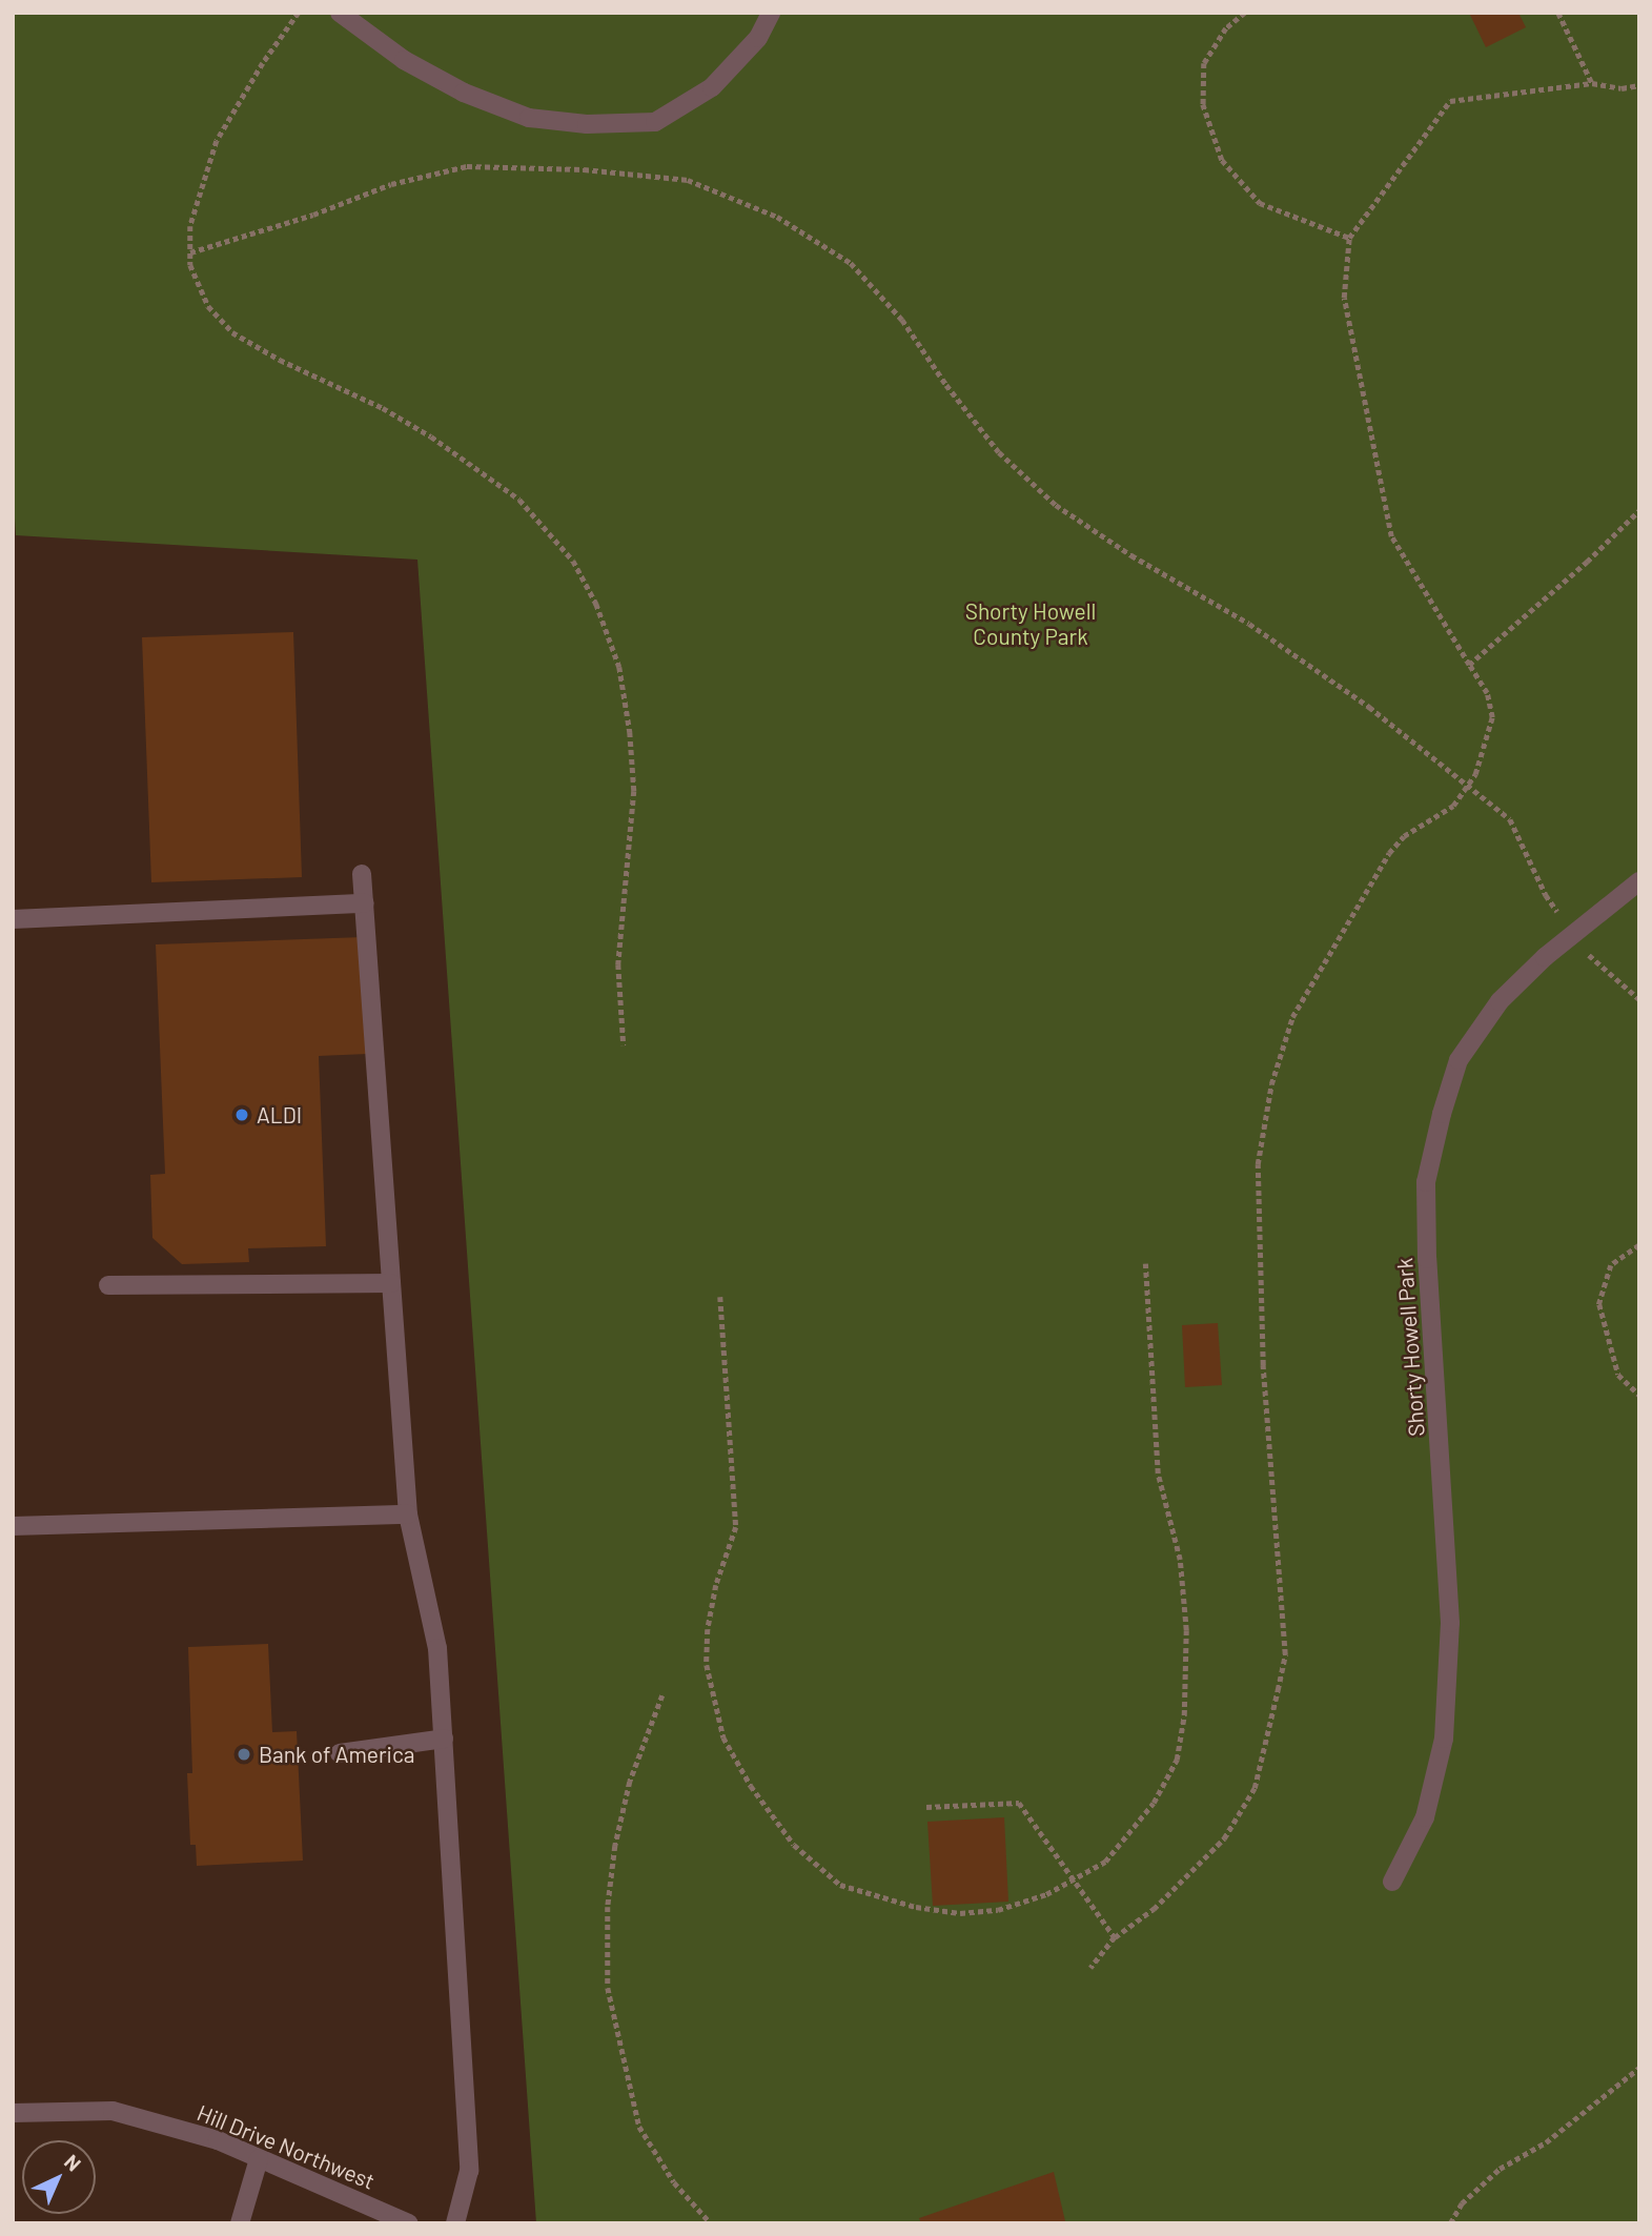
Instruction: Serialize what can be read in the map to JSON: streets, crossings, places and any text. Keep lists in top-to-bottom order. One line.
{"streets":{"street":["Shorty Howell Park","Hill Drive Northwest"]},"parks":["Shorty Howell County Park"],"places":["ALDI","Bank of America"],"north":"top right"}
